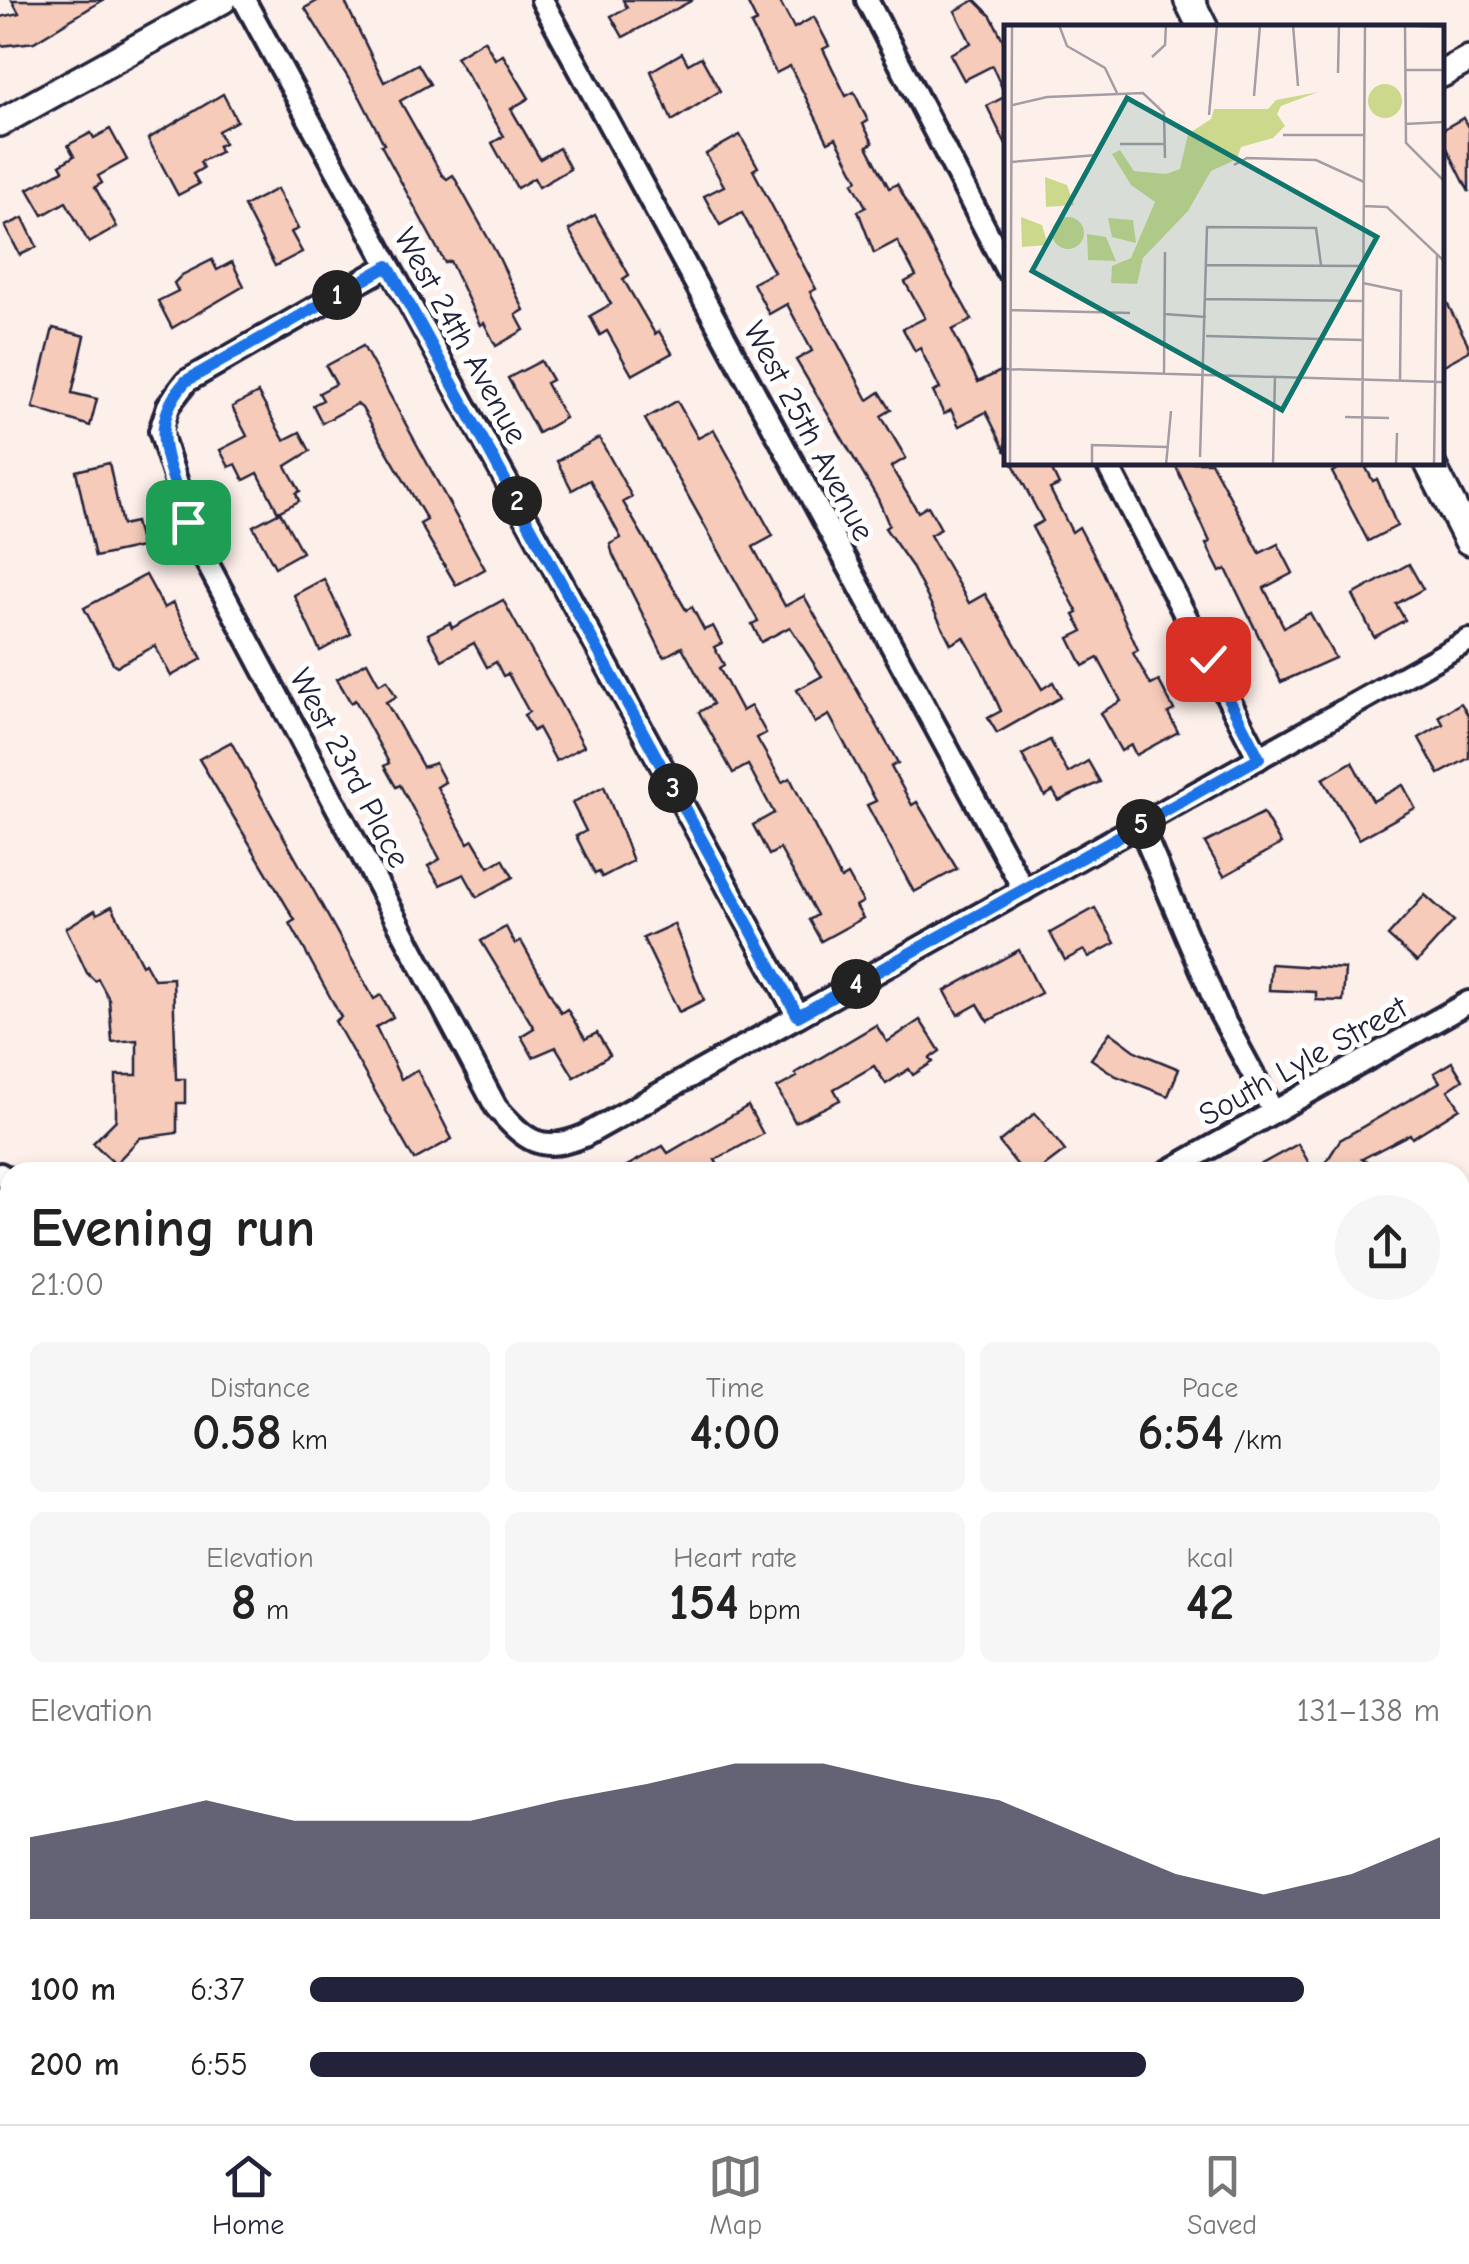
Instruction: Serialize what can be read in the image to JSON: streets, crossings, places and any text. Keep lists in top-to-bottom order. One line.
{"streets":{"street":["West 24th Avenue","West 25th Avenue","West 23rd Place","South Lyle Street"]},"crossings":[["West 24th Avenue","West 23rd Place"]],"page":{"pins":["1","2","3","5","4"],"heading":["Evening run","21:00"],"stats":[["Distance","0.58 km"],["Time","4:00"],["Pace","6:54 /km"],["Elevation","8 m"],["Heart rate","154 bpm"],["kcal","42"]],"chart":["Elevation","131–138 m"],"list":[{"name":"100 m","note":"6:37"},{"name":"200 m","note":"6:55"}],"tabs":["Home","Map","Saved"]}}
